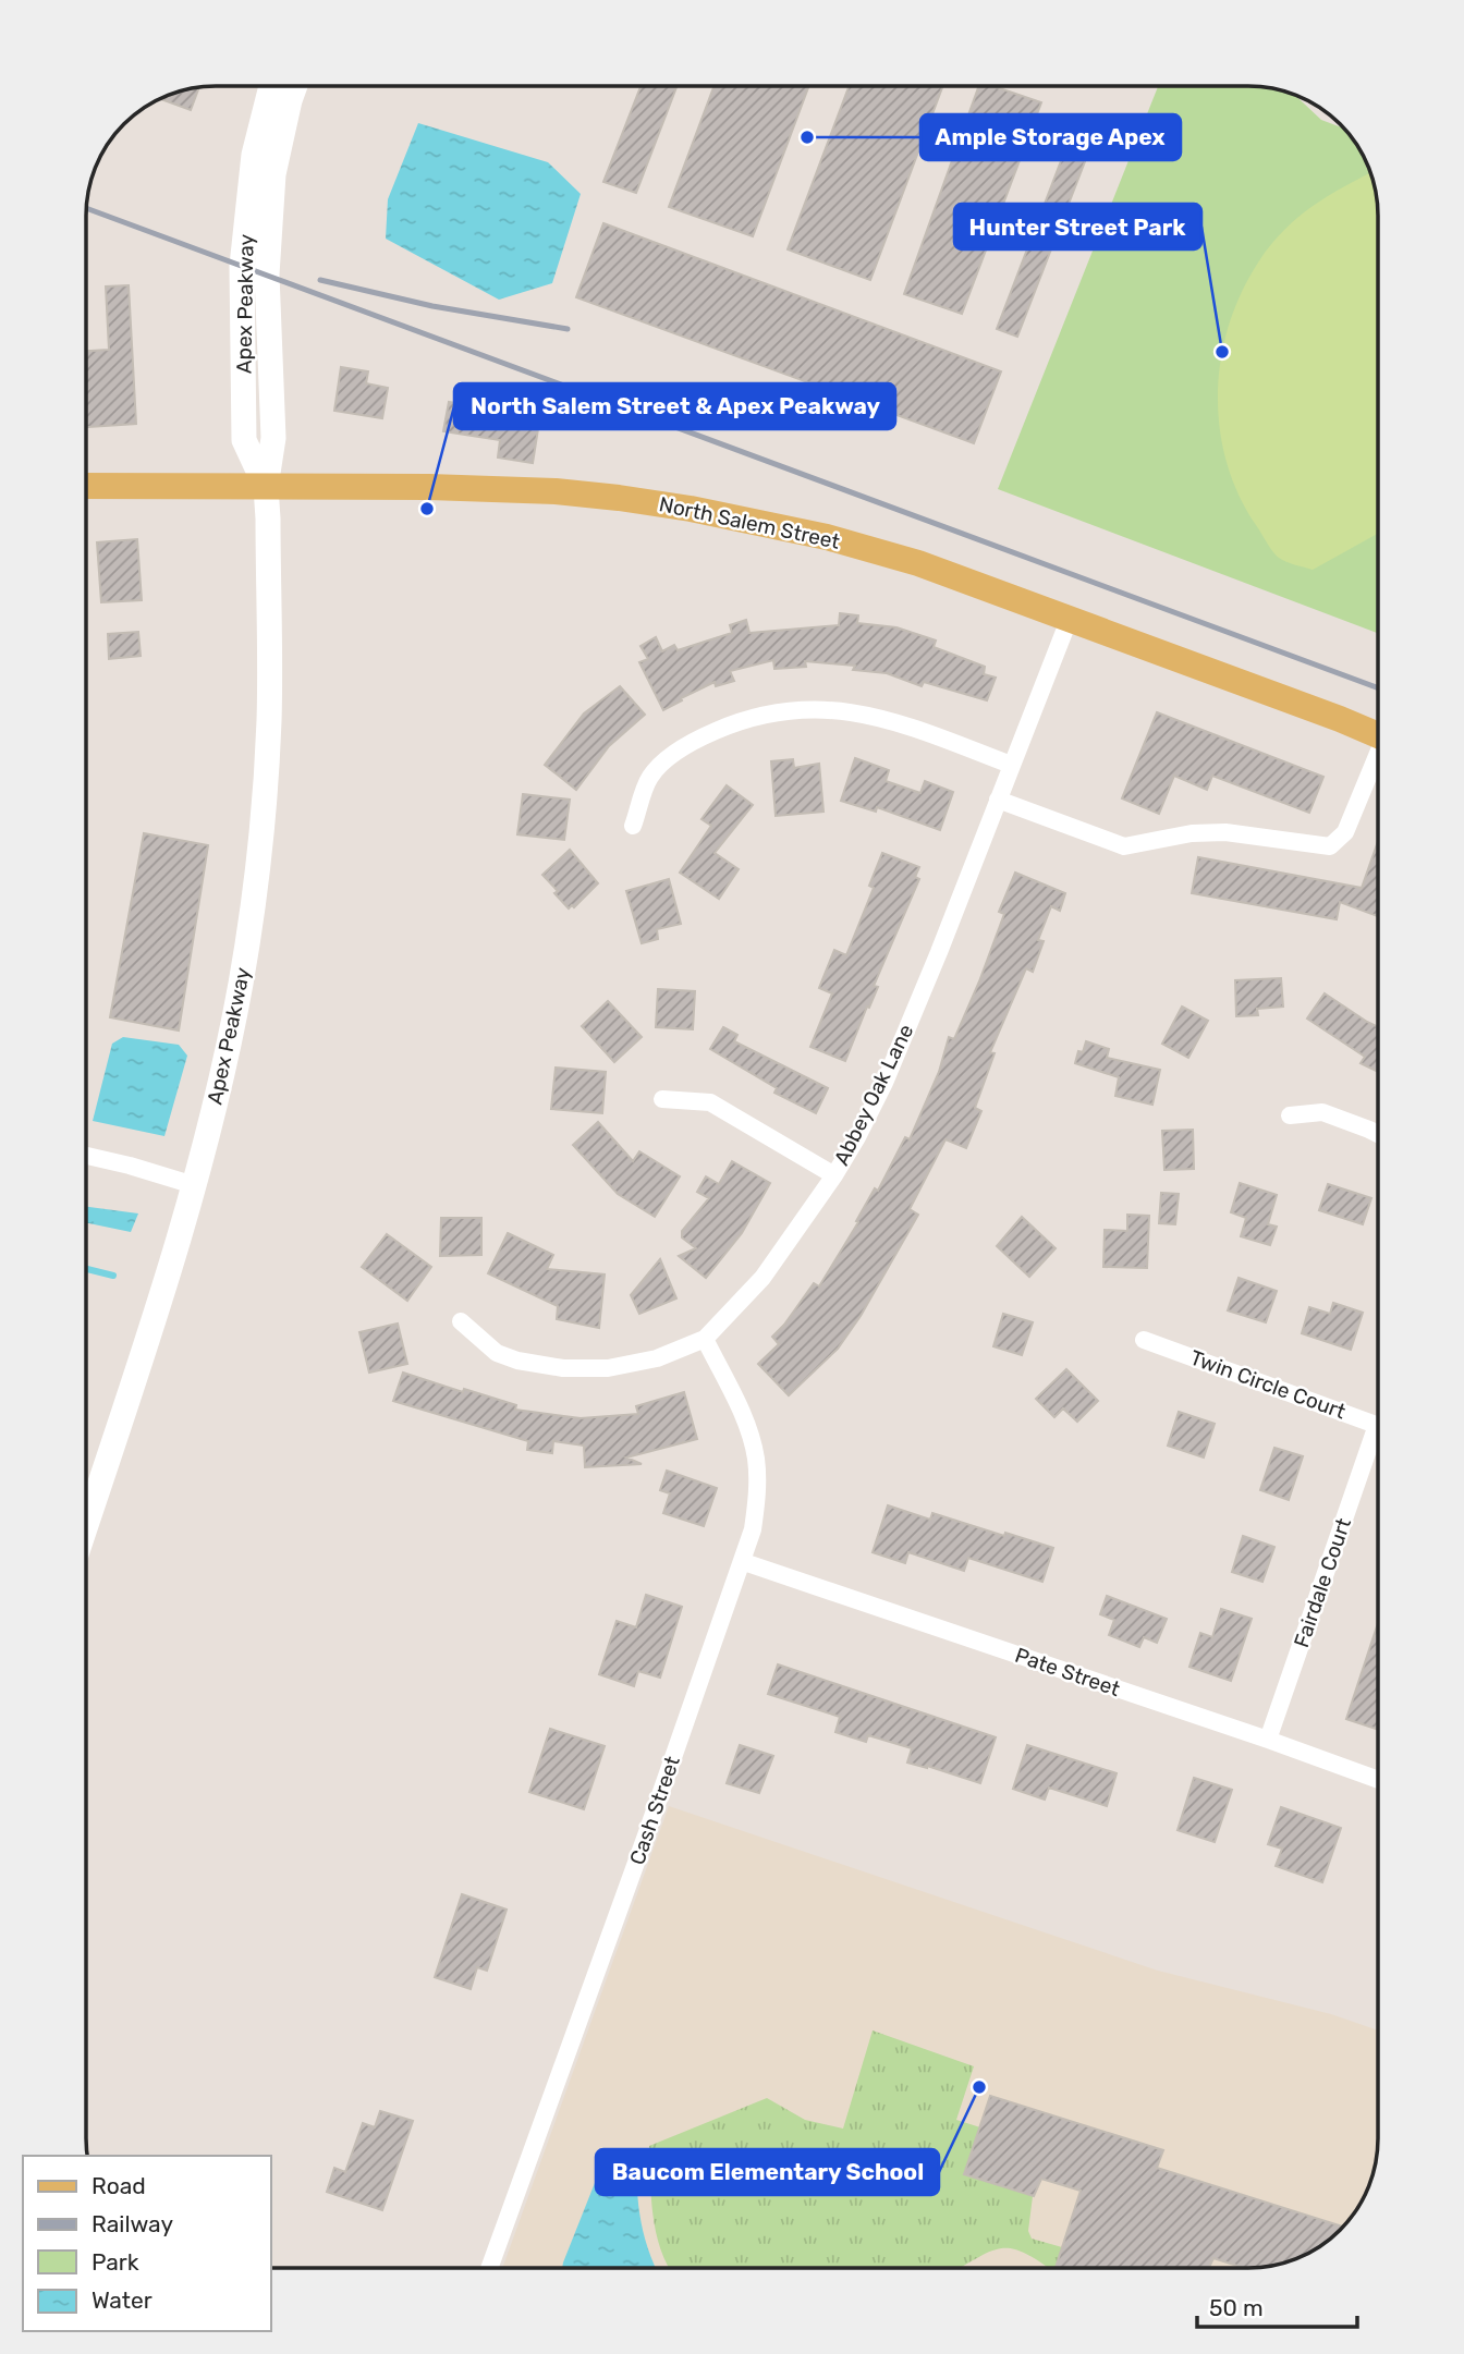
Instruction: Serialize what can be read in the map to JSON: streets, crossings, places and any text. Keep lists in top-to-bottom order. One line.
{"streets":{"main road":["Apex Peakway","North Salem Street"],"street":["Abbey Oak Lane","Twin Circle Court","Fairdale Court","Pate Street","Cash Street"]},"crossings":[["Apex Peakway","North Salem Street"],["North Salem Street","Abbey Oak Lane"],["Abbey Oak Lane","Cash Street"],["Fairdale Court","Pate Street"],["Pate Street","Cash Street"]],"places":["Ample Storage Apex","Hunter Street Park","North Salem Street & Apex Peakway","Baucom Elementary School"],"legend":["Road","Railway","Park","Water"],"scale_bar":"50 m"}
